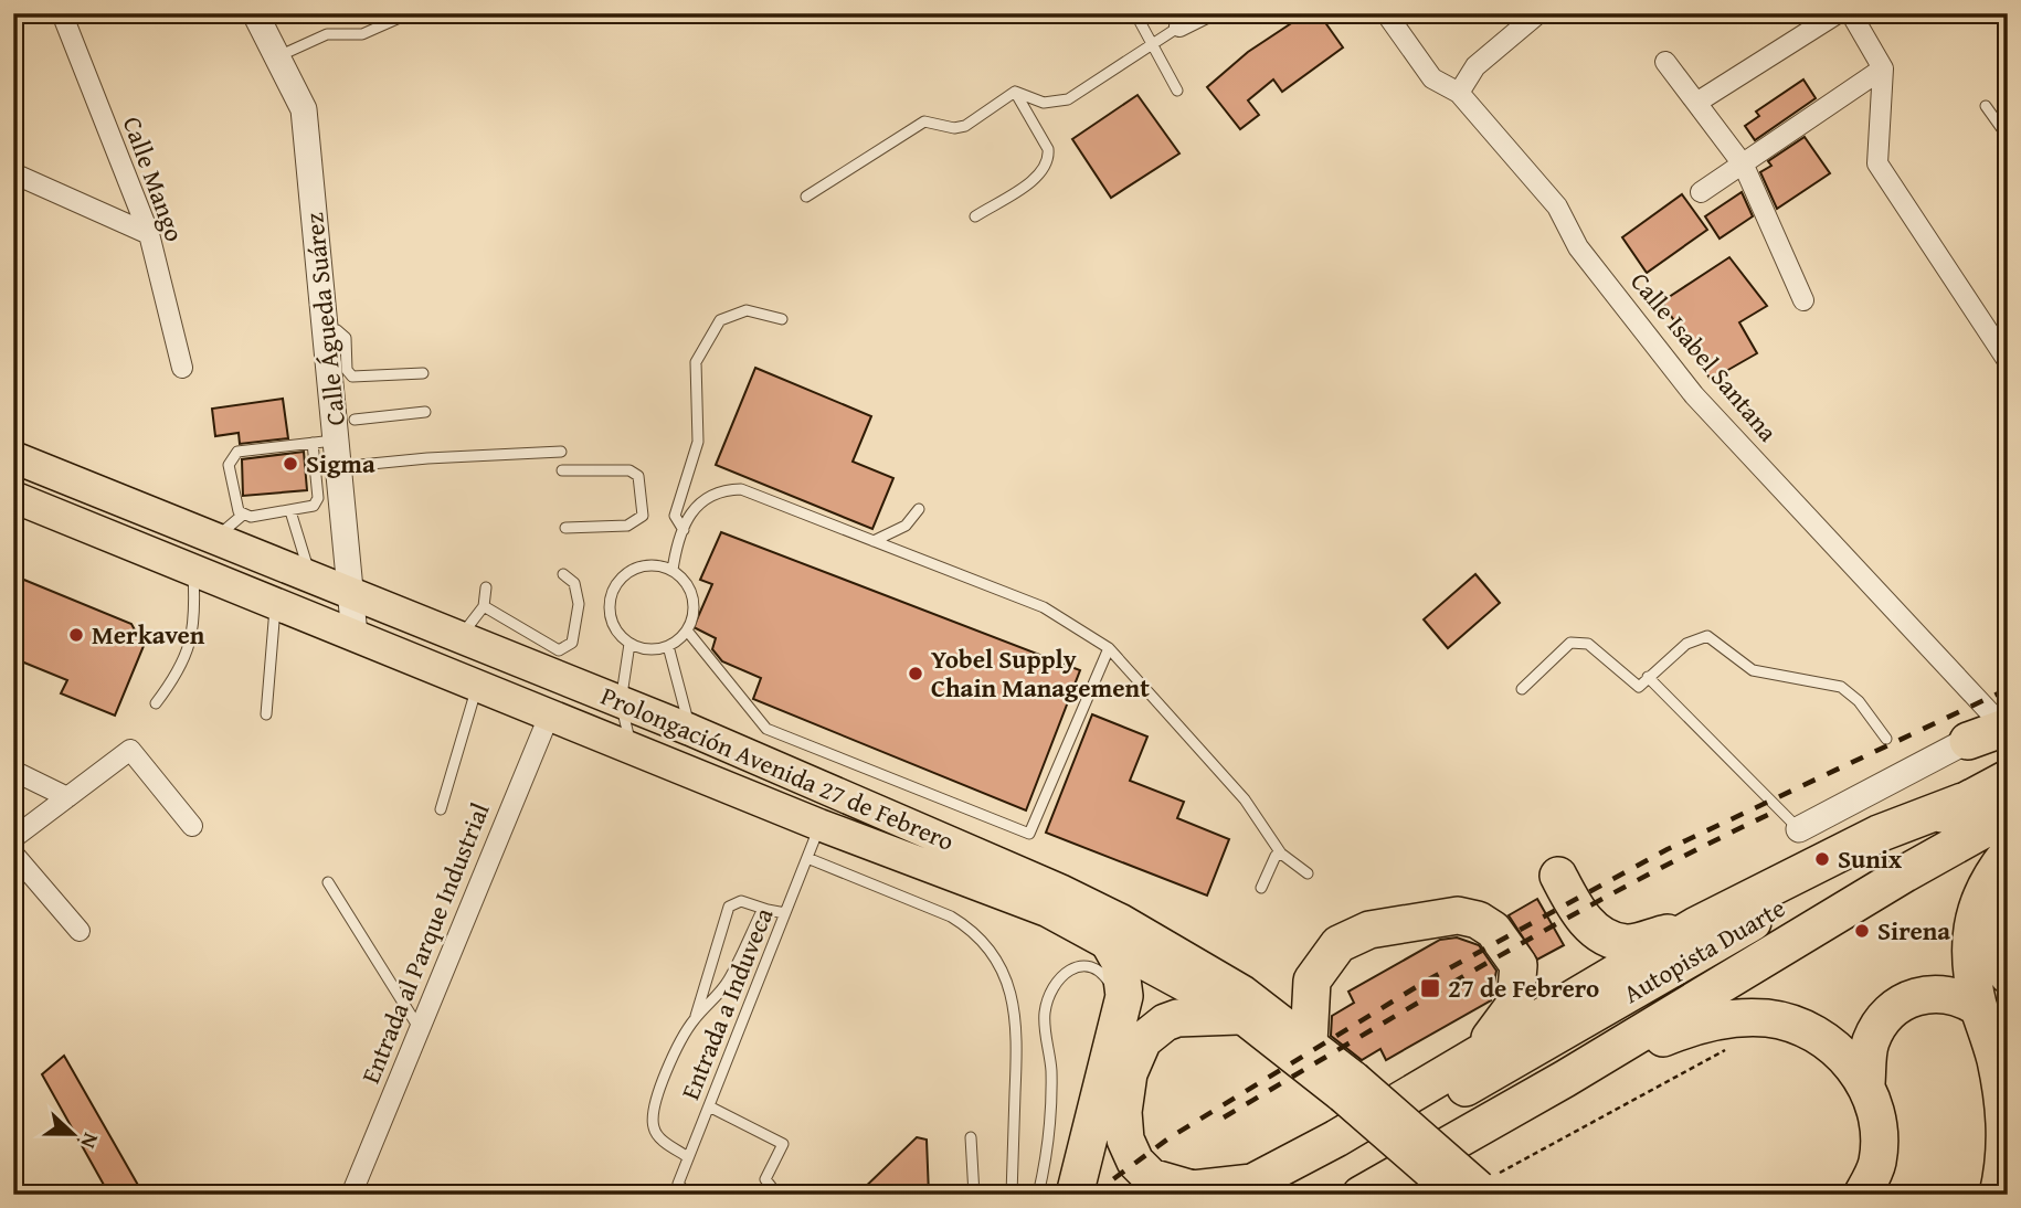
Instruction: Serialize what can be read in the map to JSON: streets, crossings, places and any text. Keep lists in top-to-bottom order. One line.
{"streets":{"highway":["Autopista Duarte"],"main road":["Prolongación Avenida 27 de Febrero"],"street":["Calle Mango","Calle Águeda Suárez","Calle Isabel Santana","Entrada al Parque Industrial"],"lane":["Entrada a Induveca"]},"crossings":[["Calle Águeda Suárez","Prolongación Avenida 27 de Febrero"],["Prolongación Avenida 27 de Febrero","Entrada al Parque Industrial"],["Prolongación Avenida 27 de Febrero","Entrada a Induveca"]],"places":{"other":["Sigma","Merkaven","Yobel Supply Chain Management","Sunix","Sirena"],"transit":["27 de Febrero"]},"north":"right"}
